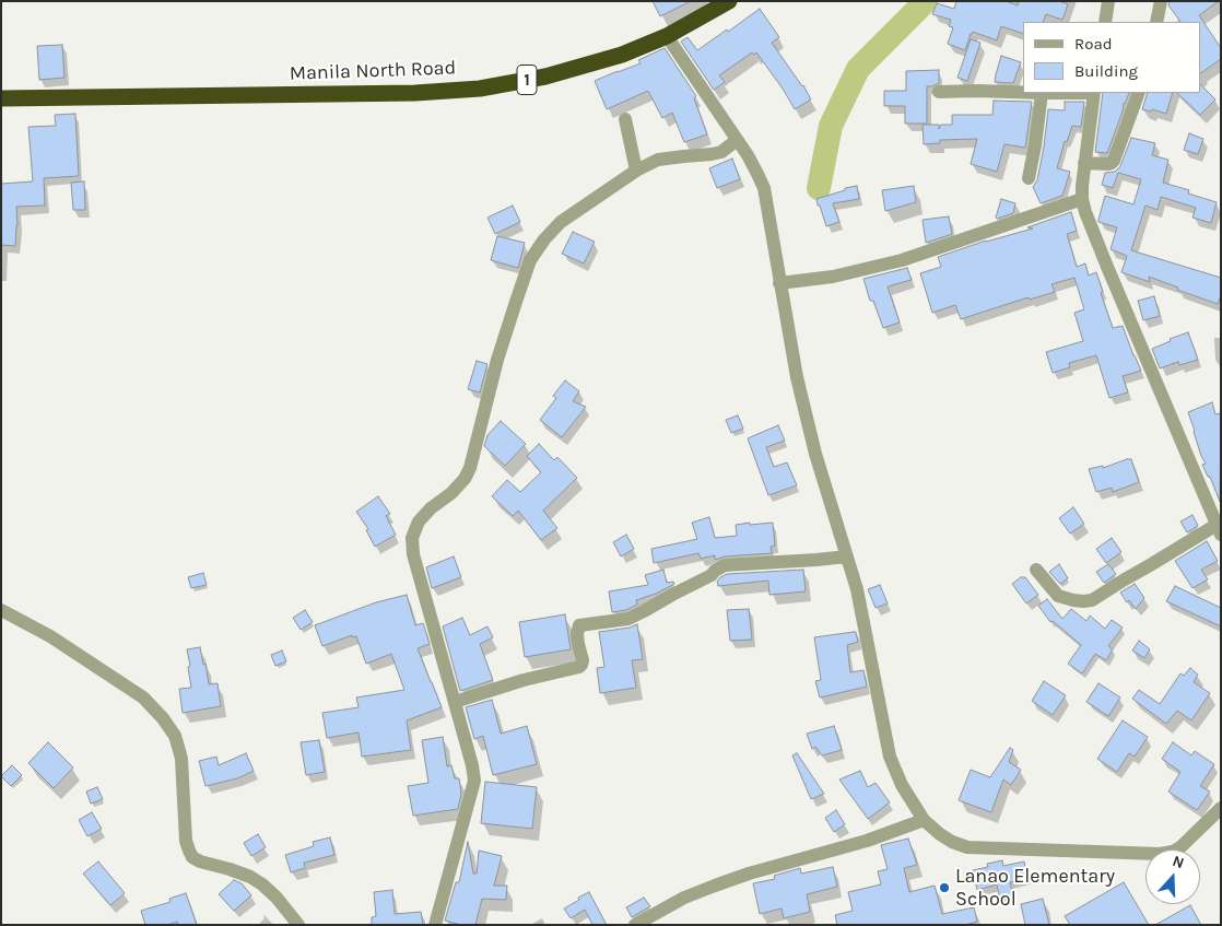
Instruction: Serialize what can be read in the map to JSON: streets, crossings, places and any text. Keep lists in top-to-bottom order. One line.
{"streets":{"highway":["Manila North Road","1"]},"places":["Lanao Elementary School"],"legend":["Road","Building"],"north":"top"}
